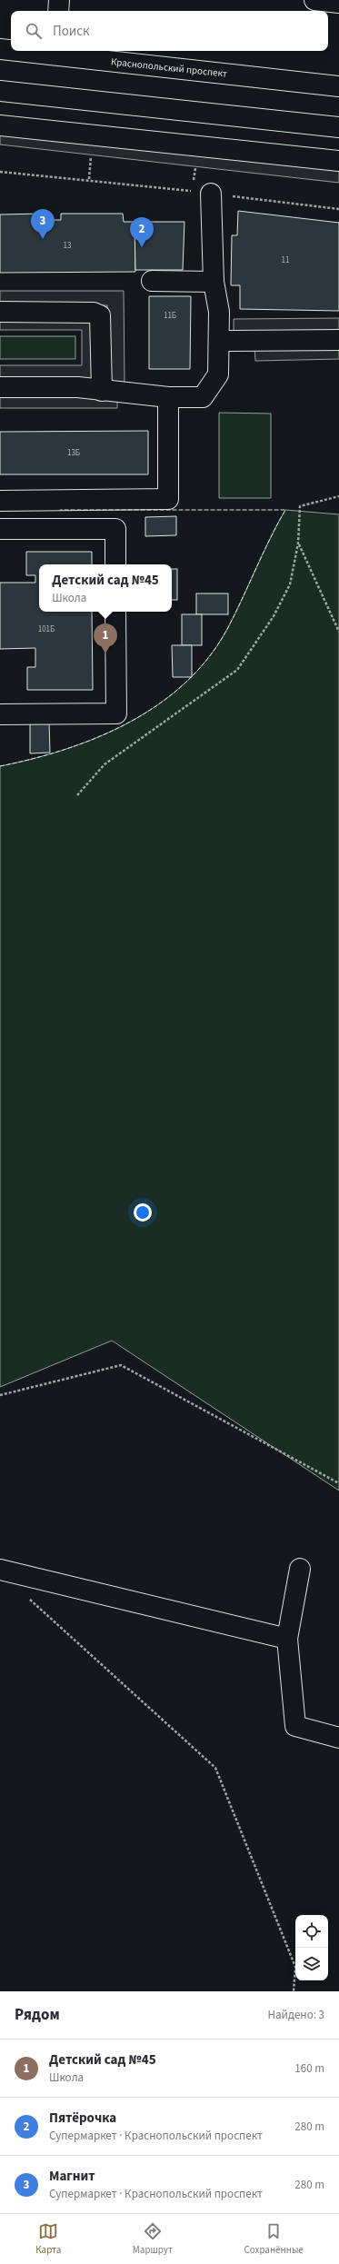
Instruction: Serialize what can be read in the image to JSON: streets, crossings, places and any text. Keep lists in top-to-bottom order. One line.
{"streets":{"street":["Краснопольский проспект"]},"house_numbers":["13","11","11Б","13Б","101Б"],"page":{"search":"Поиск","pins":["3","2","1"],"popup":["Детский сад №45","Школа"],"heading":["Рядом","Найдено: 3"],"list":[{"mark":"1","name":"Детский сад №45","note":"Школа","value":"160 m"},{"mark":"2","name":"Пятёрочка","note":"Супермаркет · Краснопольский проспект","value":"280 m"},{"mark":"3","name":"Магнит","note":"Супермаркет · Краснопольский проспект","value":"280 m"}],"nav":["Карта","Маршрут","Сохранённые"]}}
